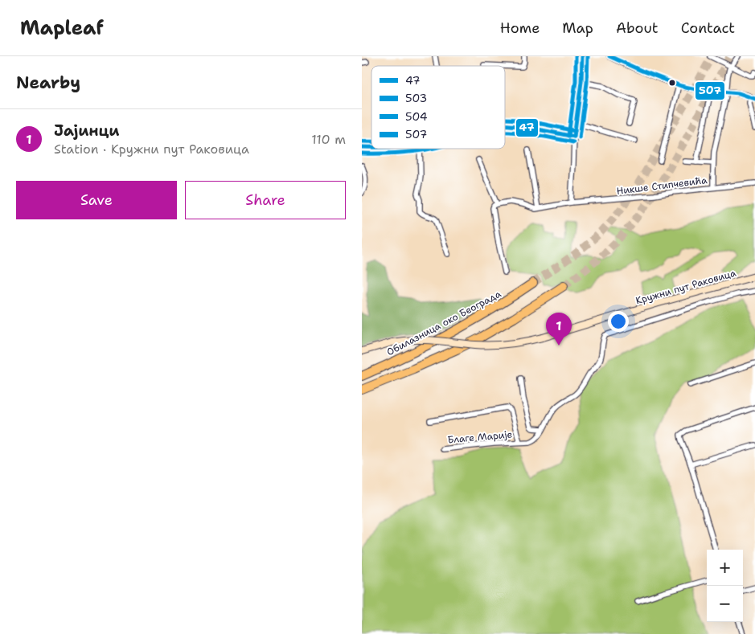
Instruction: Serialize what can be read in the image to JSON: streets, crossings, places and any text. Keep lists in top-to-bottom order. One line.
{"streets":{"highway":["Обилазница око Београда"],"main road":["Кружни пут Раковица"],"street":["Никше Стипчевића","Благе Марије"]},"lines":["transit line 47","transit line 503","transit line 504","transit line 507"],"legend":["47","503","504","507"],"page":{"header":"Mapleaf","nav":["Home","Map","About","Contact"],"heading":"Nearby","list":[{"mark":"1","name":"Јајинци","note":"Station · Кружни пут Раковица","value":"110 m"}],"buttons":["Save","Share"],"pins":"1","map_buttons":["+","−"]}}
